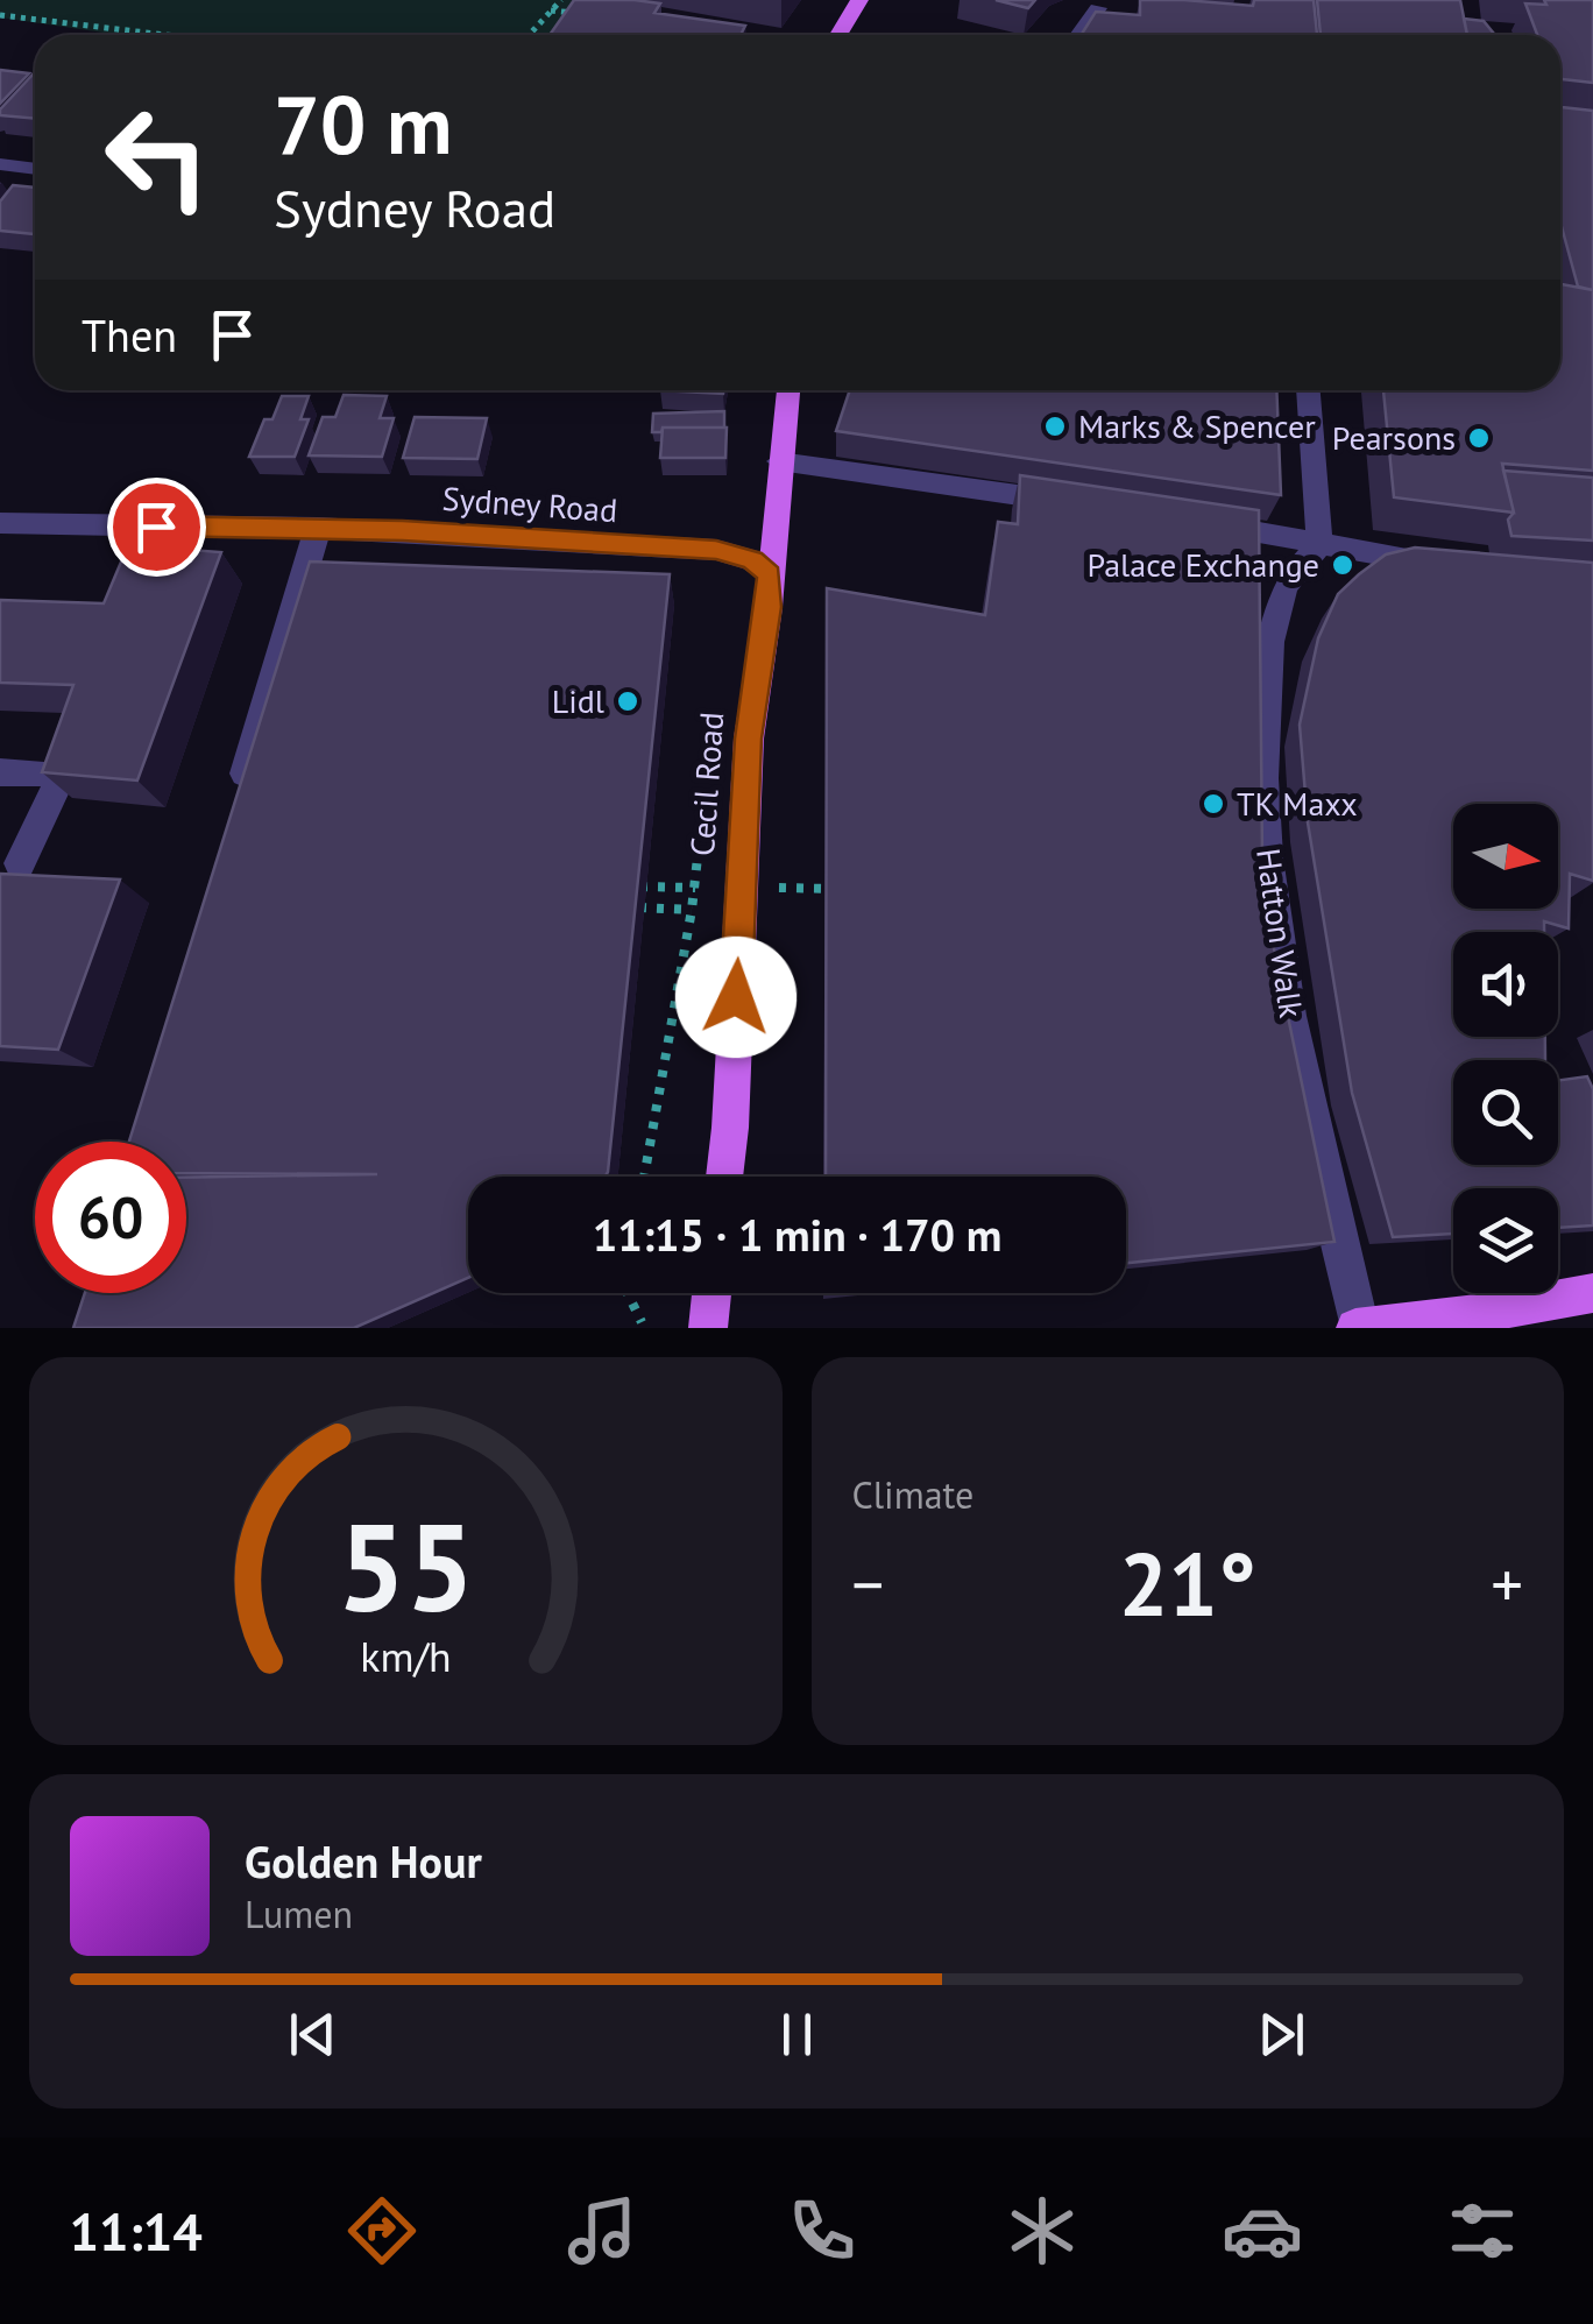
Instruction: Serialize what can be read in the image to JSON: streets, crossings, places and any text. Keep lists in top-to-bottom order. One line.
{"streets":{"main road":["Cecil Road"],"street":["Sydney Road","Hatton Walk"]},"crossings":[["Sydney Road","Cecil Road"]],"places":["Marks & Spencer","Pearsons","Palace Exchange","Lidl","TK Maxx"],"north":"right","page":{"turn":["70 m","Sydney Road"],"then":"Then","limit":"60","trip":"11:15 · 1 min · 170 m","tile":"Climate","heat":["−","21°","+"],"song":["Golden Hour","Lumen"],"tabs":"11:14","gauge":["55","km/h"]}}
